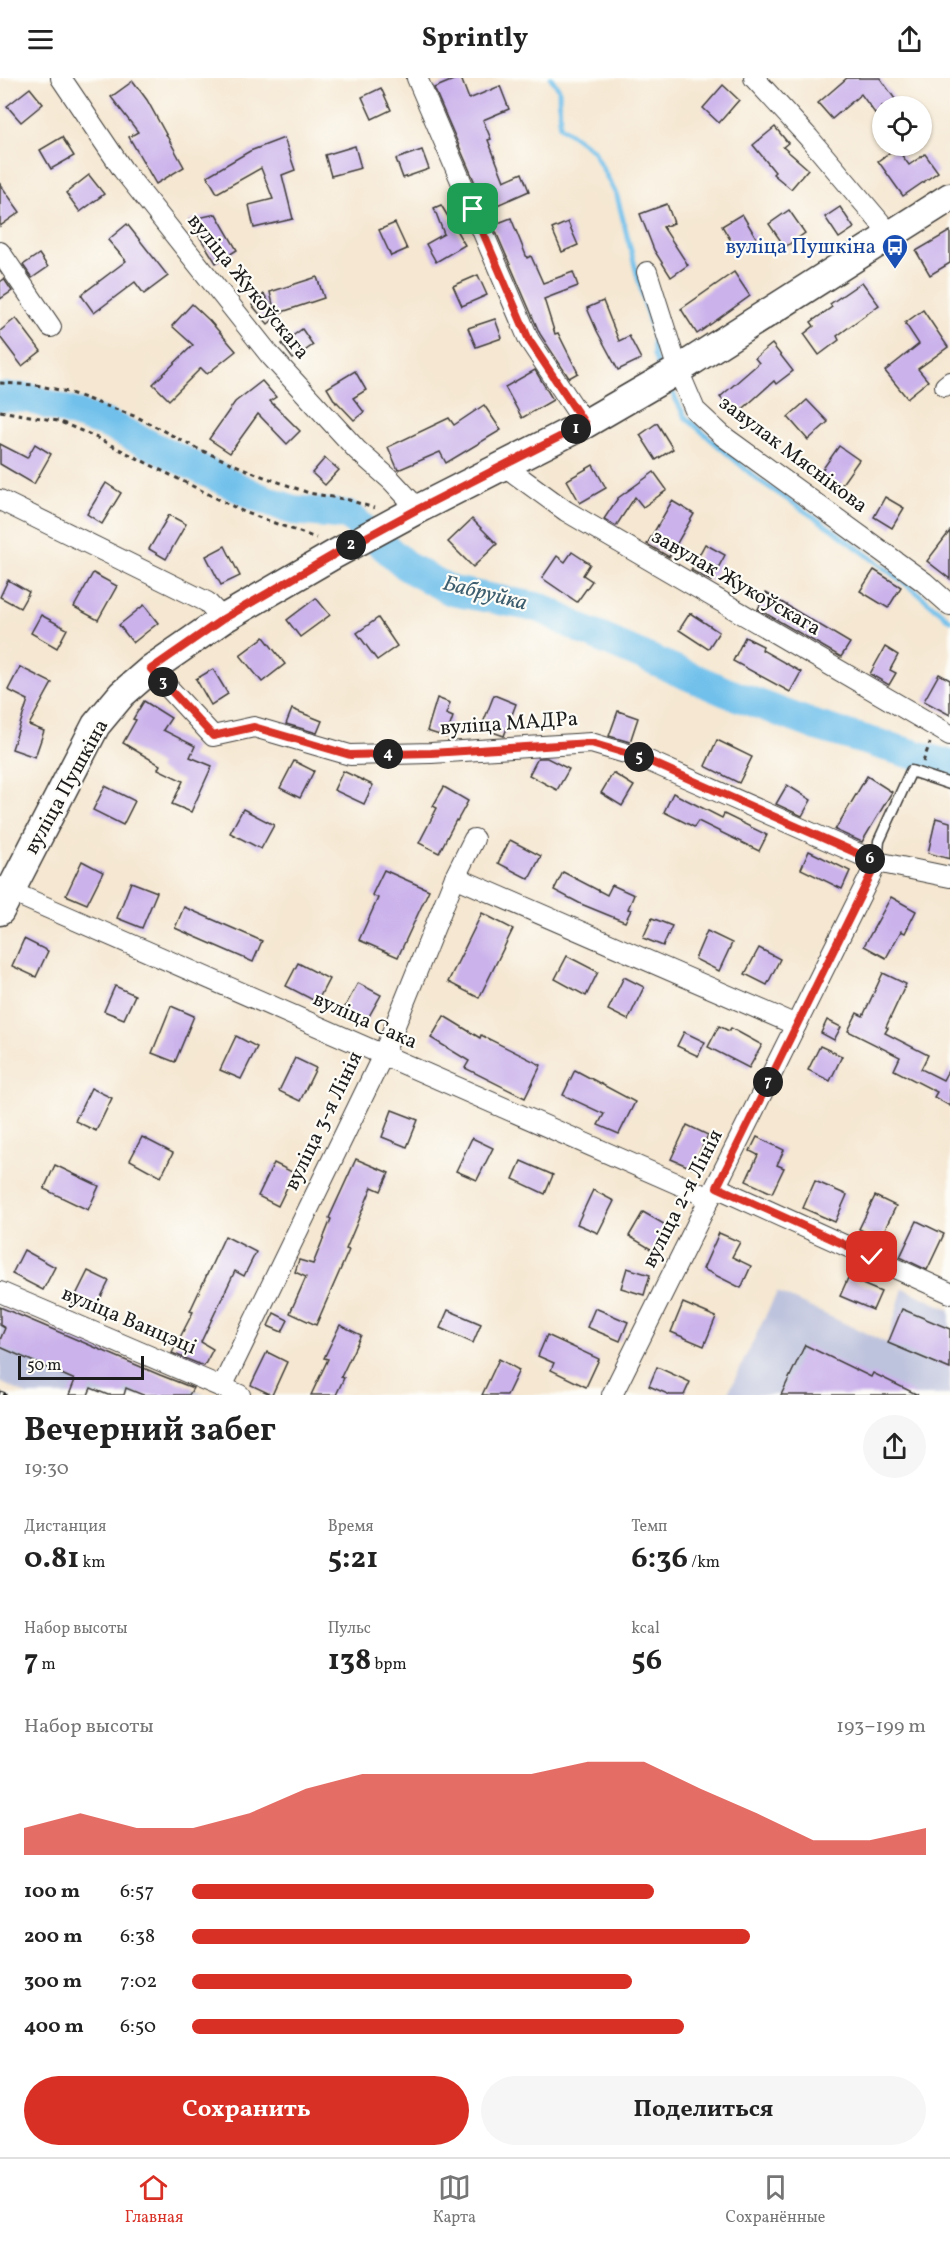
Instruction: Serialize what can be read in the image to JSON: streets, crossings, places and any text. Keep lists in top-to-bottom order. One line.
{"streets":{"main road":["вуліца Пушкіна"],"street":["вуліца Жукоўскага","завулак Мяснікова","завулак Жукоўскага","вуліца МАДРа","вуліца Сака","вуліца 3-я Лінія","вуліца 2-я Лінія","вуліца Ванцэці"]},"crossings":[["вуліца Жукоўскага","вуліца Пушкіна"],["завулак Мяснікова","вуліца Пушкіна"],["завулак Жукоўскага","вуліца Пушкіна"],["вуліца МАДРа","вуліца Пушкіна"],["вуліца МАДРа","вуліца 2-я Лінія"],["вуліца Пушкіна","вуліца Сака"],["вуліца Сака","вуліца 3-я Лінія"],["вуліца Сака","вуліца 2-я Лінія"],["вуліца 3-я Лінія","вуліца Ванцэці"]],"water":["Бабруйка"],"places":{"bus stop":["вуліца Пушкіна"]},"scale_bar":"50 m","page":{"header":"Sprintly","pins":["1","2","3","4","5","6","7"],"scale":"50 m","heading":["Вечерний забег","19:30"],"stats":[["Дистанция","0.81 km"],["Время","5:21"],["Темп","6:36 /km"],["Набор высоты","7 m"],["Пульс","138 bpm"],["kcal","56"]],"chart":["Набор высоты","193–199 m"],"list":[{"name":"100 m","note":"6:57"},{"name":"200 m","note":"6:38"},{"name":"300 m","note":"7:02"},{"name":"400 m","note":"6:50"}],"buttons":["Сохранить","Поделиться"],"tabs":["Главная","Карта","Сохранённые"]}}
